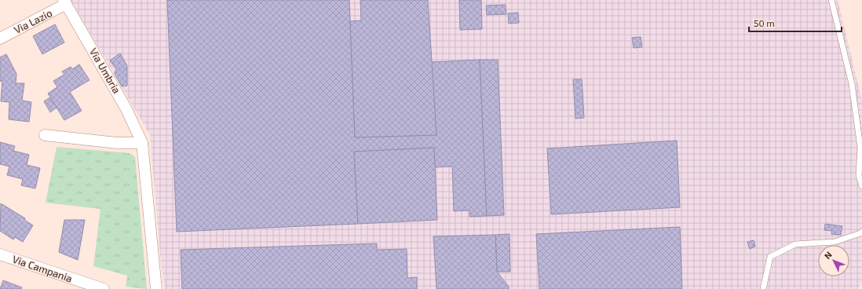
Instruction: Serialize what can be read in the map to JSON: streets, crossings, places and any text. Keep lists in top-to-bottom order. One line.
{"streets":{"street":["Via Lazio","Via Umbria","Via Campania"]},"crossings":[["Via Lazio","Via Umbria"]],"scale_bar":"50 m","north":"top left"}
